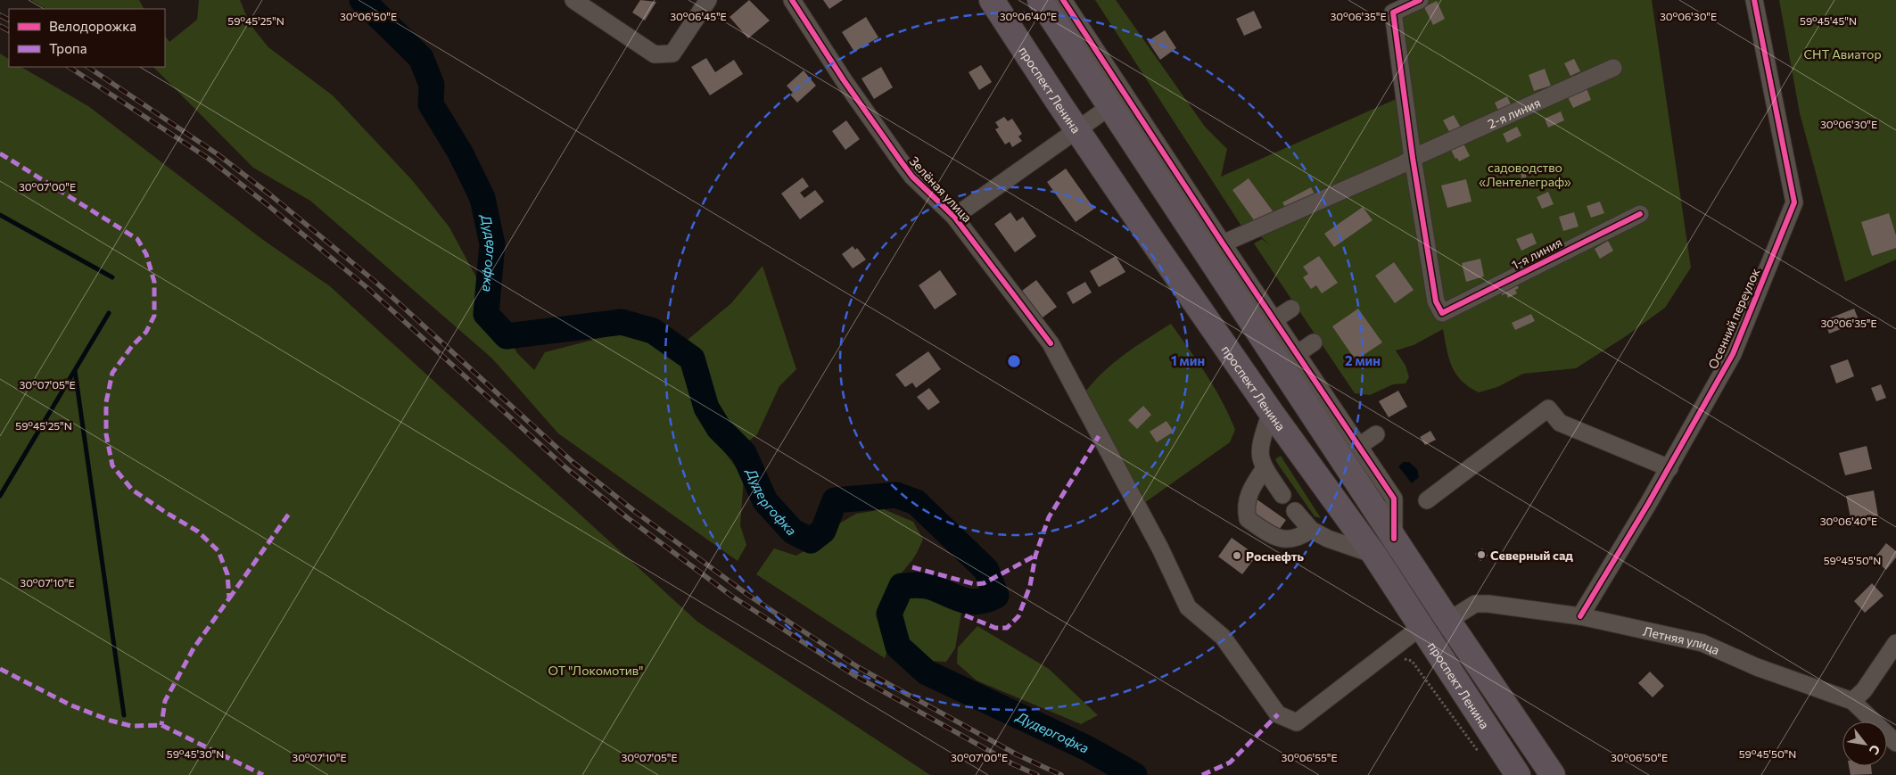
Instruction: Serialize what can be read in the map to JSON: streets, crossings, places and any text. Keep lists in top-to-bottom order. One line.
{"streets":{"highway":["проспект Ленина"],"street":["2-я линия","Зелёная улица","1-я линия","Осенний переулок","Летняя улица"]},"crossings":[["2-я линия","1-я линия"],["Осенний переулок","Летняя улица"]],"water":["Дудергофка"],"parks":["СНТ Авиатор","садоводство «Лентелеграф»","ОТ \"Локомотив\""],"places":["Северный сад","Роснефть"],"legend":["Велодорожка","Тропа"],"north":"bottom right","coordinates":["30°06'50\"E","30°06'45\"E","30°06'40\"E","30°06'35\"E","30°06'30\"E","59°45'25\"N","59°45'45\"N","30°07'00\"E","30°07'05\"E","59°45'50\"N","30°07'10\"E","59°45'30\"N","30°06'55\"E"],"rings":["1 мин","2 мин"]}
